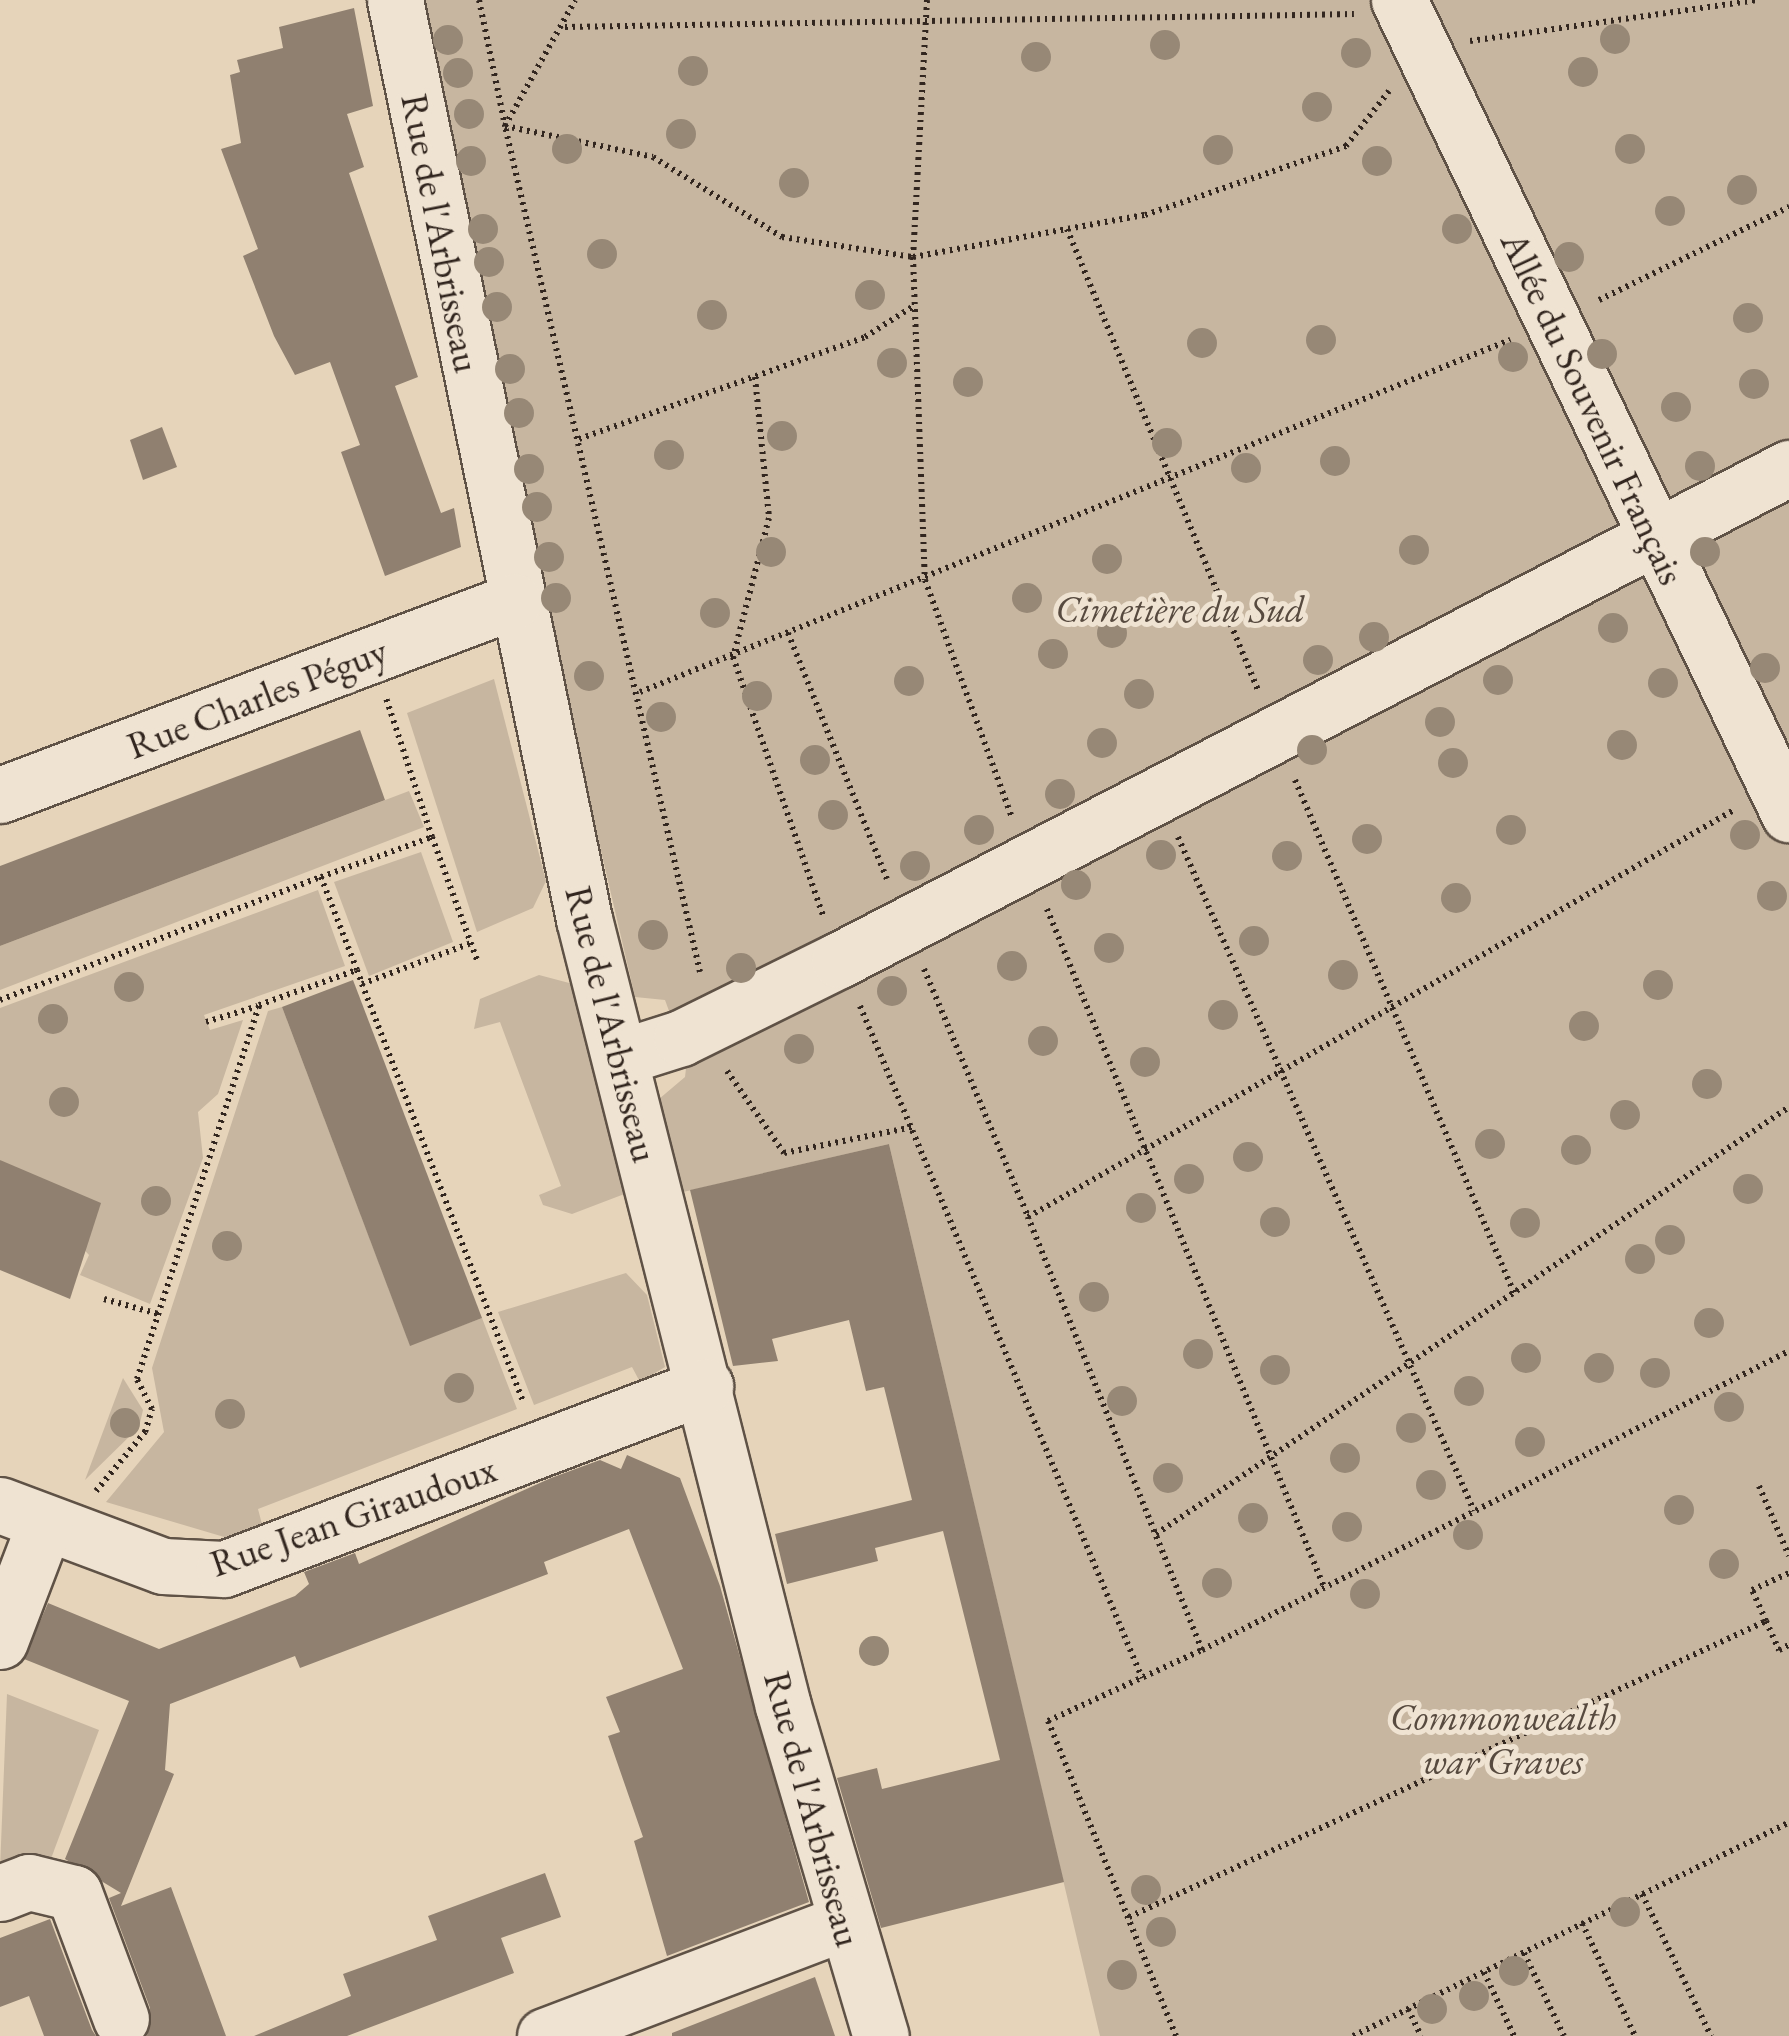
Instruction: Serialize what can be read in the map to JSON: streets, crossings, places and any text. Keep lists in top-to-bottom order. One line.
{"streets":{"street":["Rue de l'Arbrisseau","Allée du Souvenir Français","Rue Charles Péguy","Rue Jean Giraudoux"]},"crossings":[["Rue de l'Arbrisseau","Rue Charles Péguy"],["Rue de l'Arbrisseau","Rue Jean Giraudoux"]],"parks":["Cimetière du Sud","Commonwealth war Graves"]}
